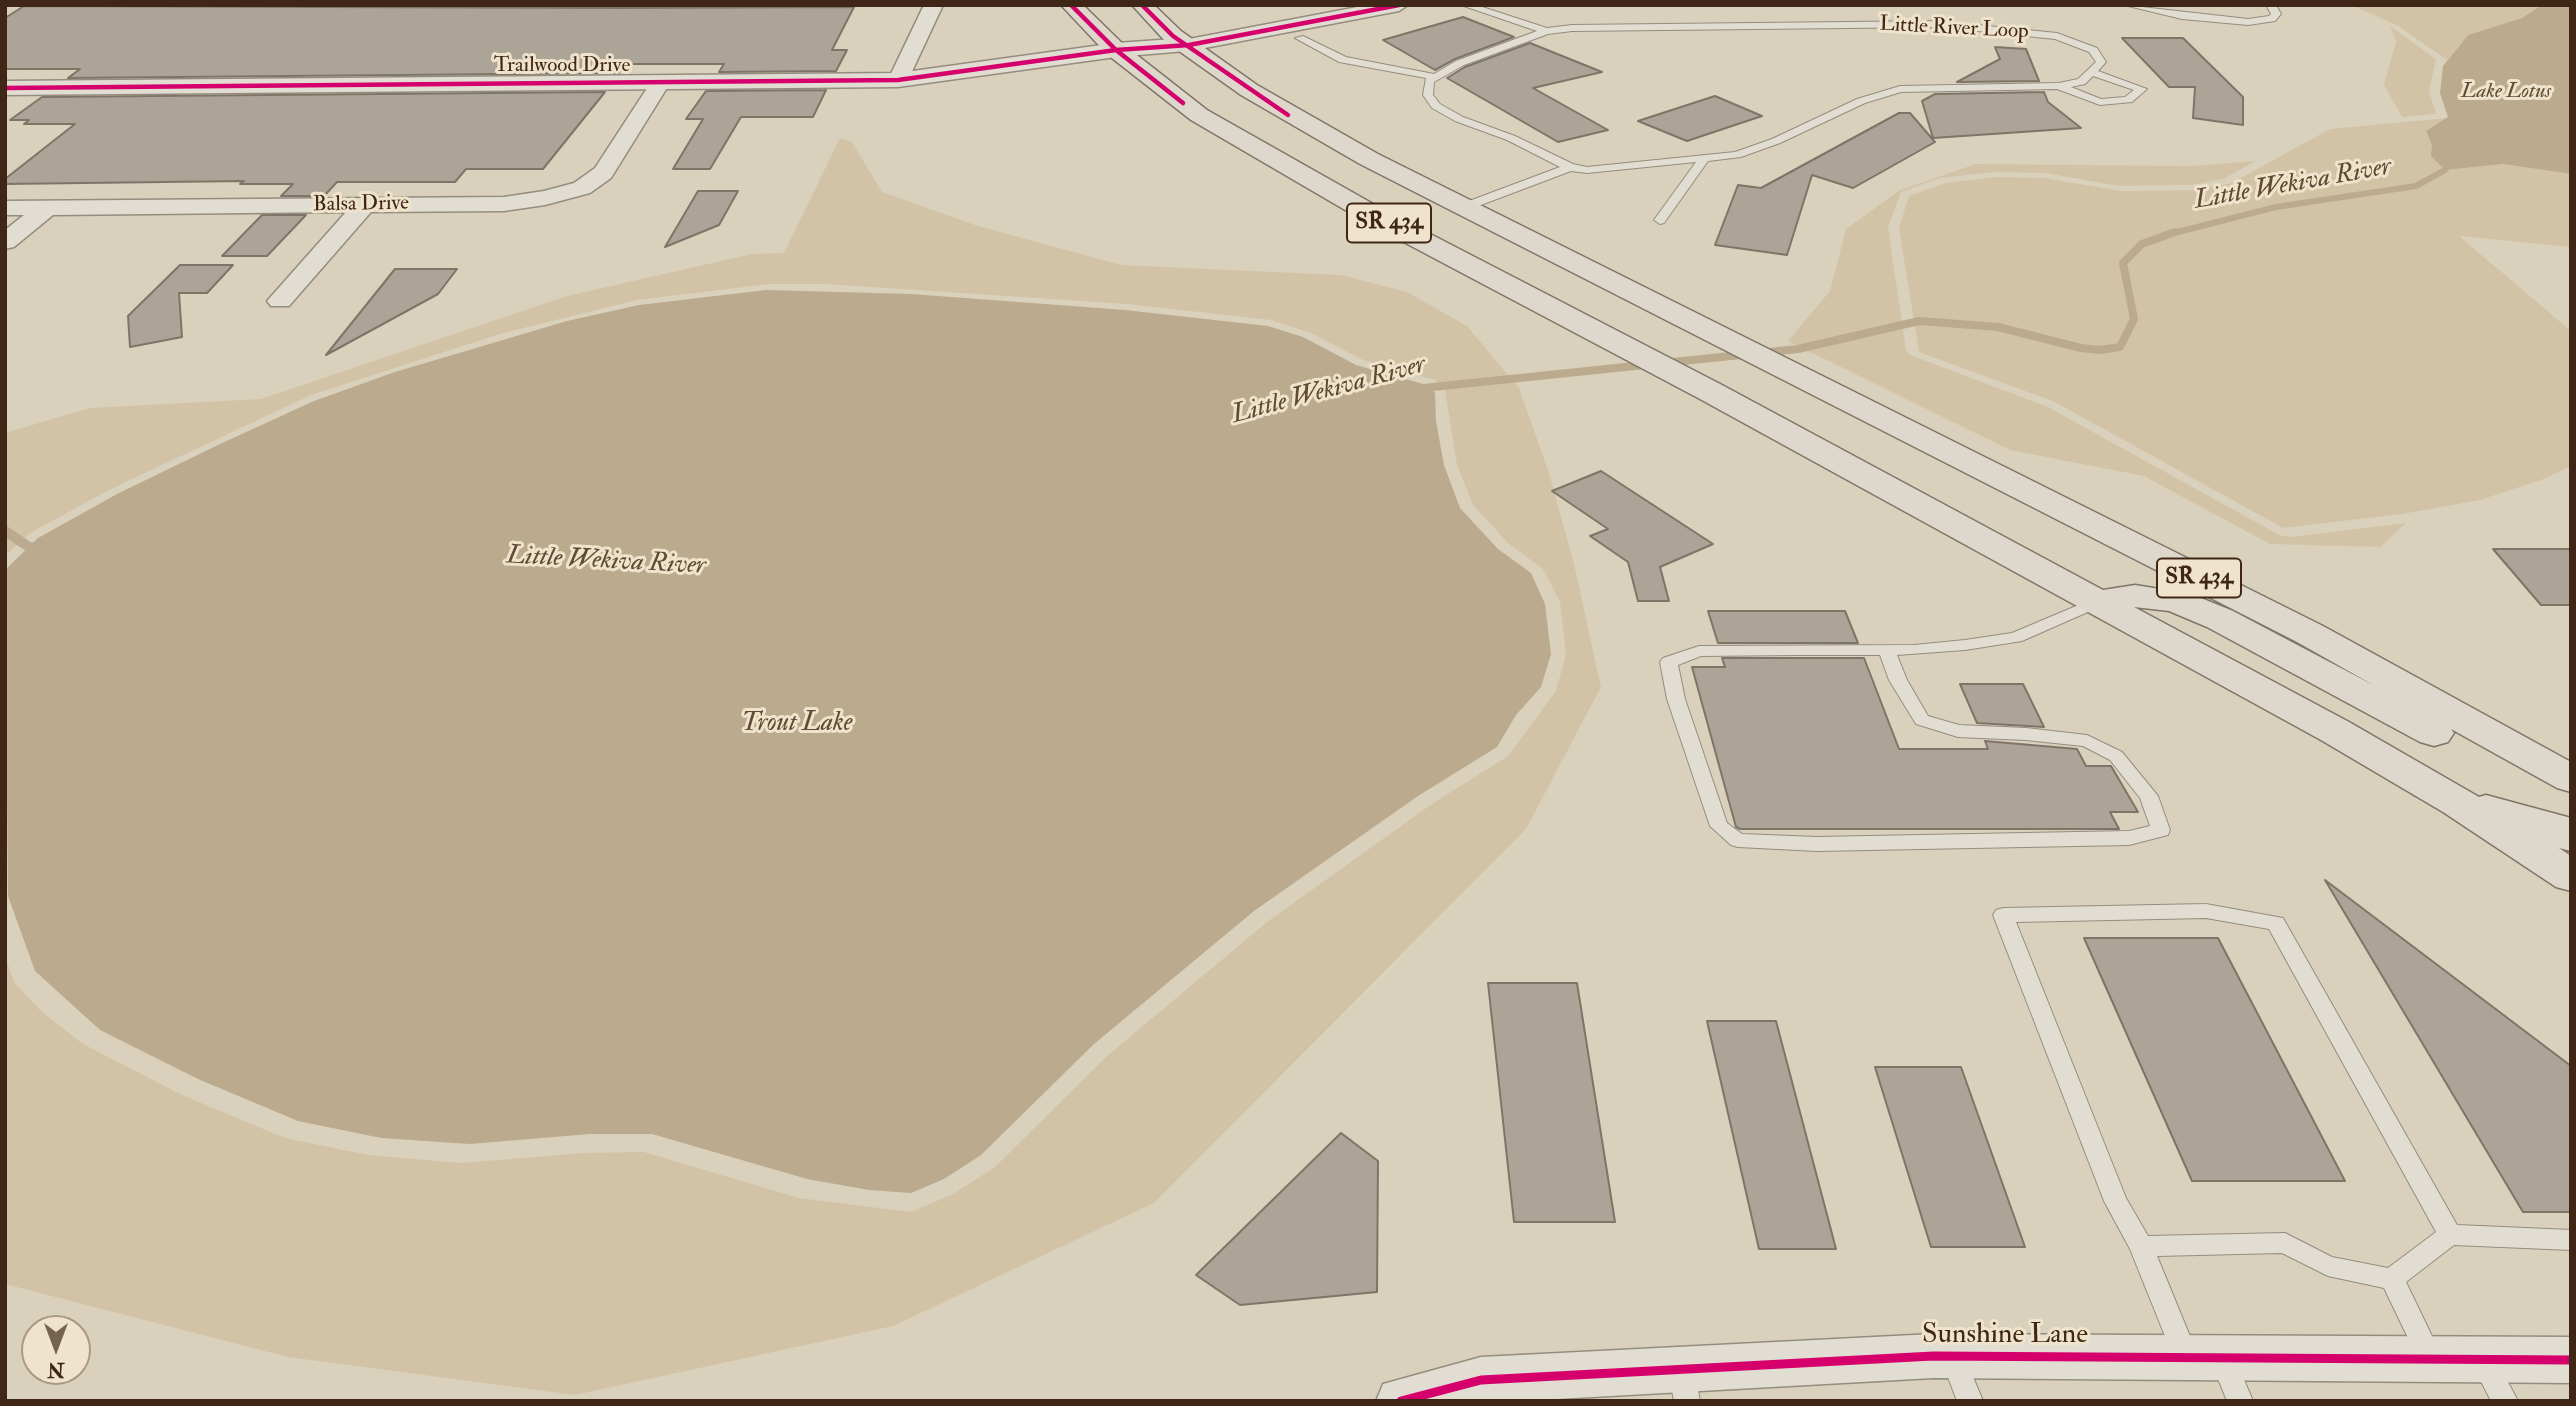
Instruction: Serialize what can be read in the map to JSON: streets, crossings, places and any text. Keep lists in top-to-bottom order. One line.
{"streets":{"main road":["SR 434"],"street":["Trailwood Drive","Balsa Drive","Sunshine Lane"],"lane":["Little River Loop"]},"crossings":[["Trailwood Drive","Balsa Drive"],["Trailwood Drive","SR 434"]],"water":["Lake Lotus","Little Wekiva River","Trout Lake"],"north":"bottom"}
